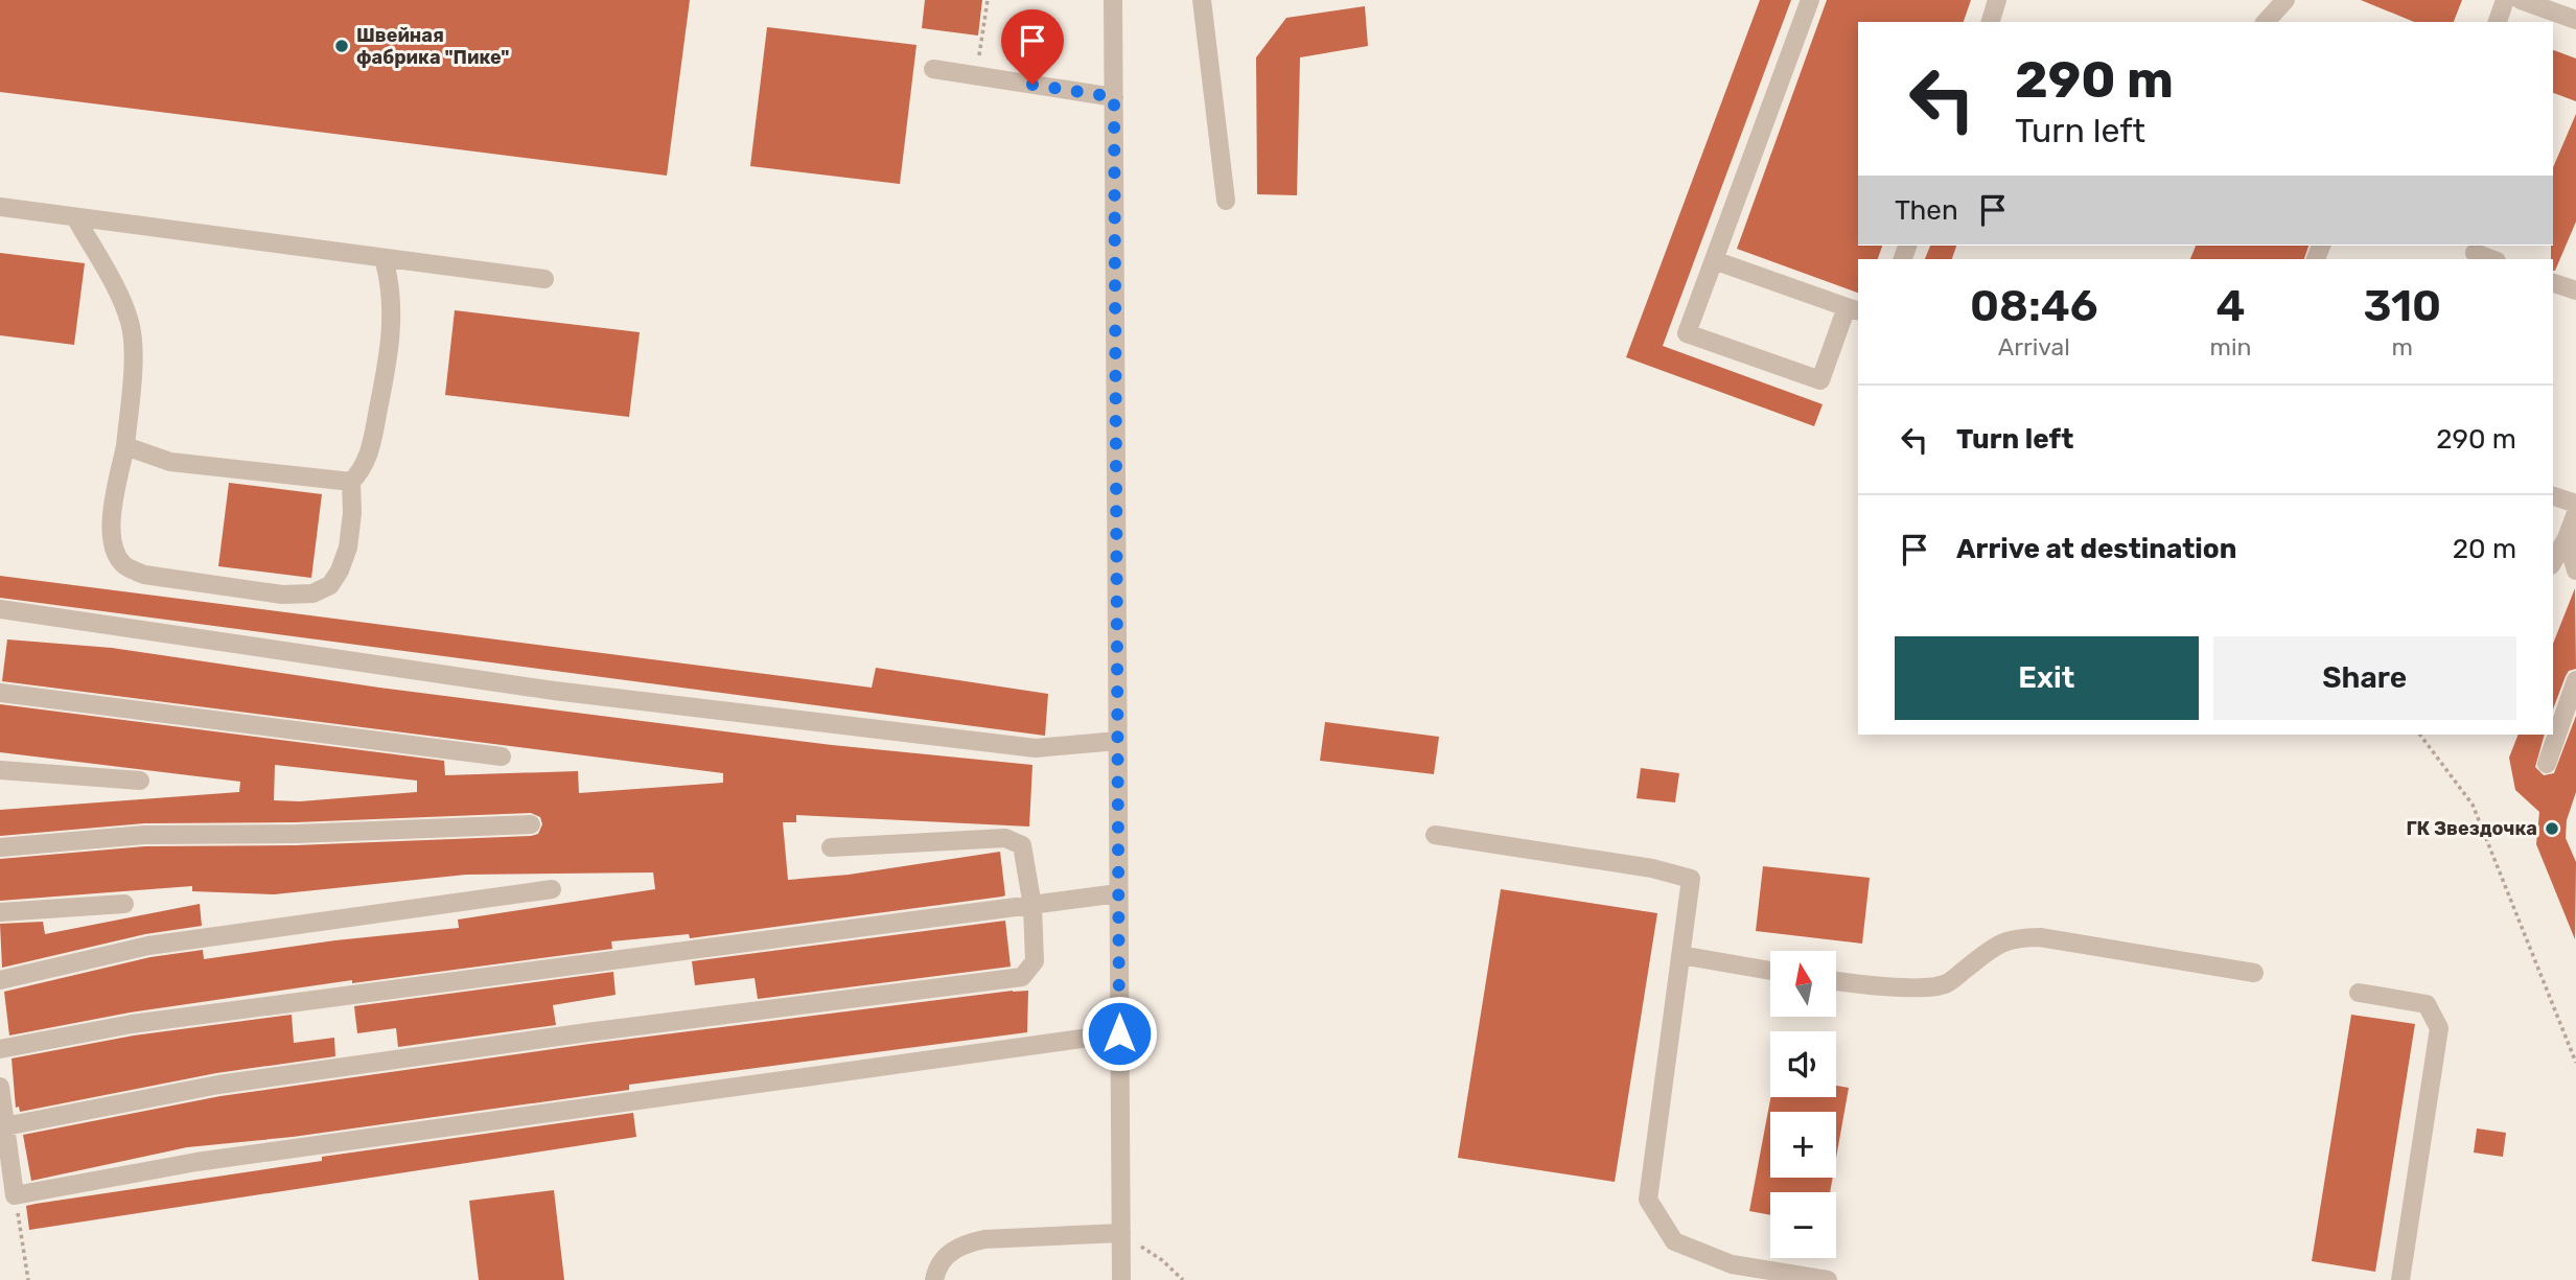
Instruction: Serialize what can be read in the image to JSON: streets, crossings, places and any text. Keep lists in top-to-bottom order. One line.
{"places":["Швейная фабрика \"Пике\"","ГК Звездочка"],"north":"top","page":{"turn":["290 m","Turn left"],"then":"Then","eta":["08:46","Arrival","4","min","310","m"],"list":[{"name":"Turn left","value":"290 m"},{"name":"Arrive at destination","value":"20 m"}],"buttons":["Exit","Share"],"map_buttons":["+","−"]}}
